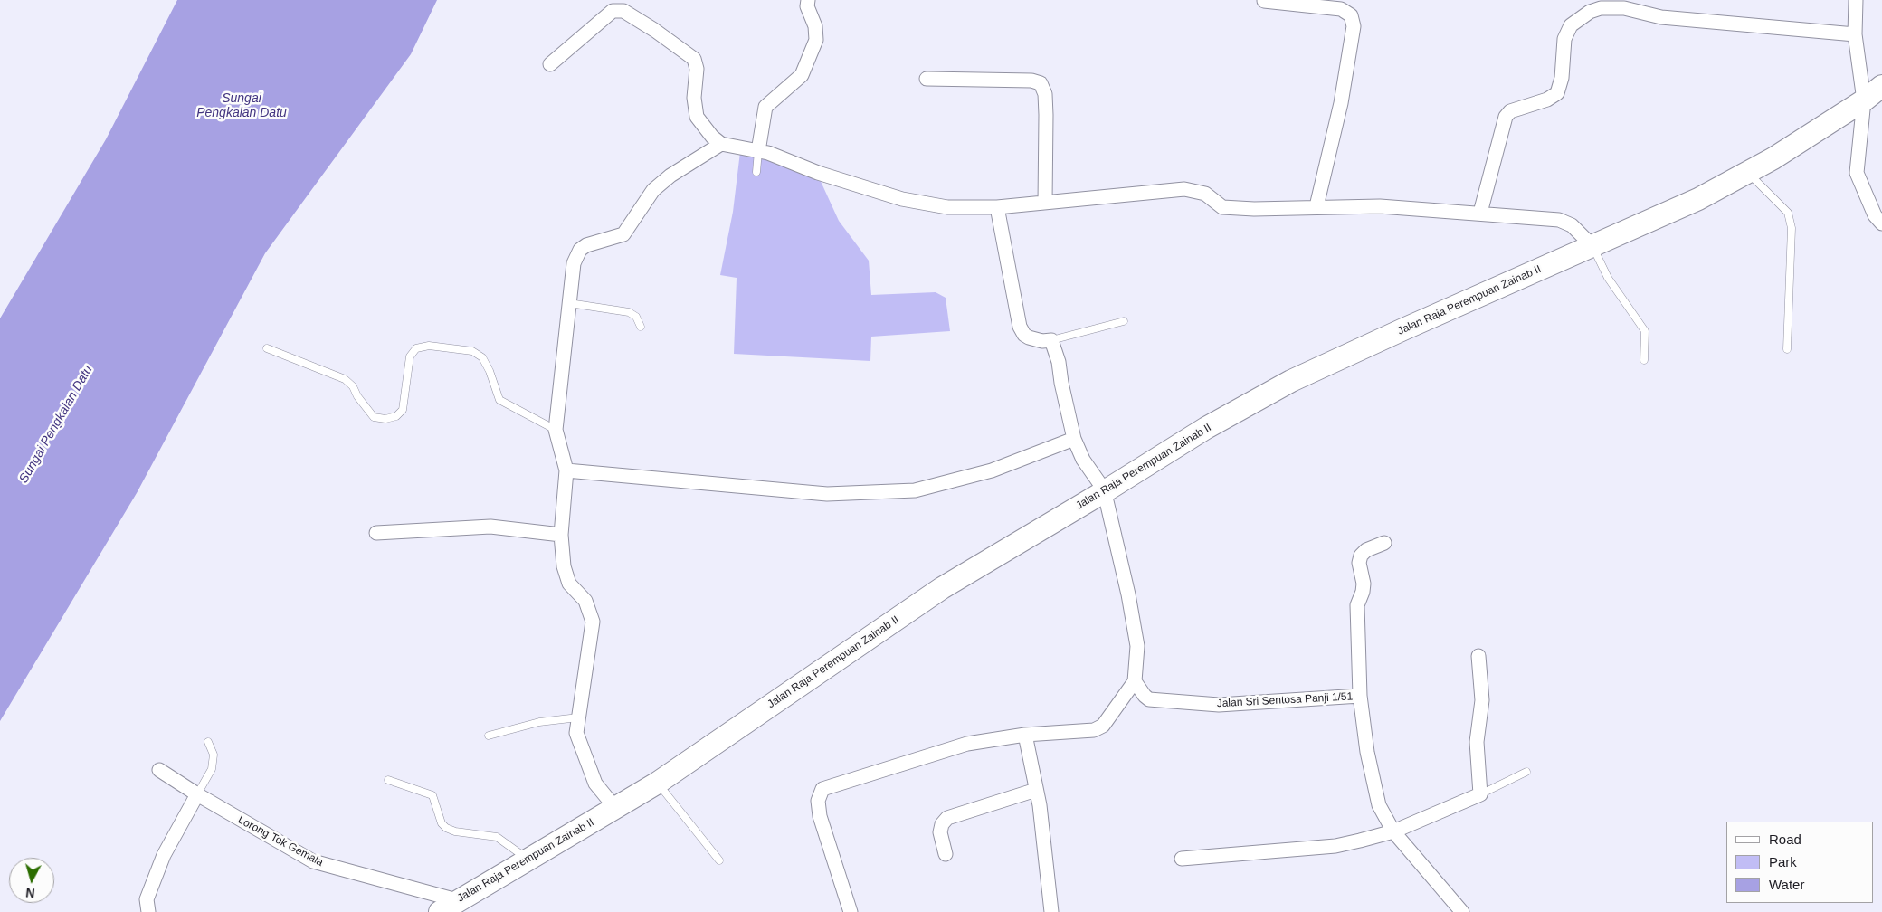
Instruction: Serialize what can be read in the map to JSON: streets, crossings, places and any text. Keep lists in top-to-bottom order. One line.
{"streets":{"main road":["Jalan Raja Perempuan Zainab II"],"street":["Jalan Sri Sentosa Panji 1/51","Lorong Tok Gemala"]},"crossings":[["Jalan Raja Perempuan Zainab II","Lorong Tok Gemala"]],"water":["Sungai Pengkalan Datu"],"legend":["Road","Park","Water"],"north":"bottom"}
